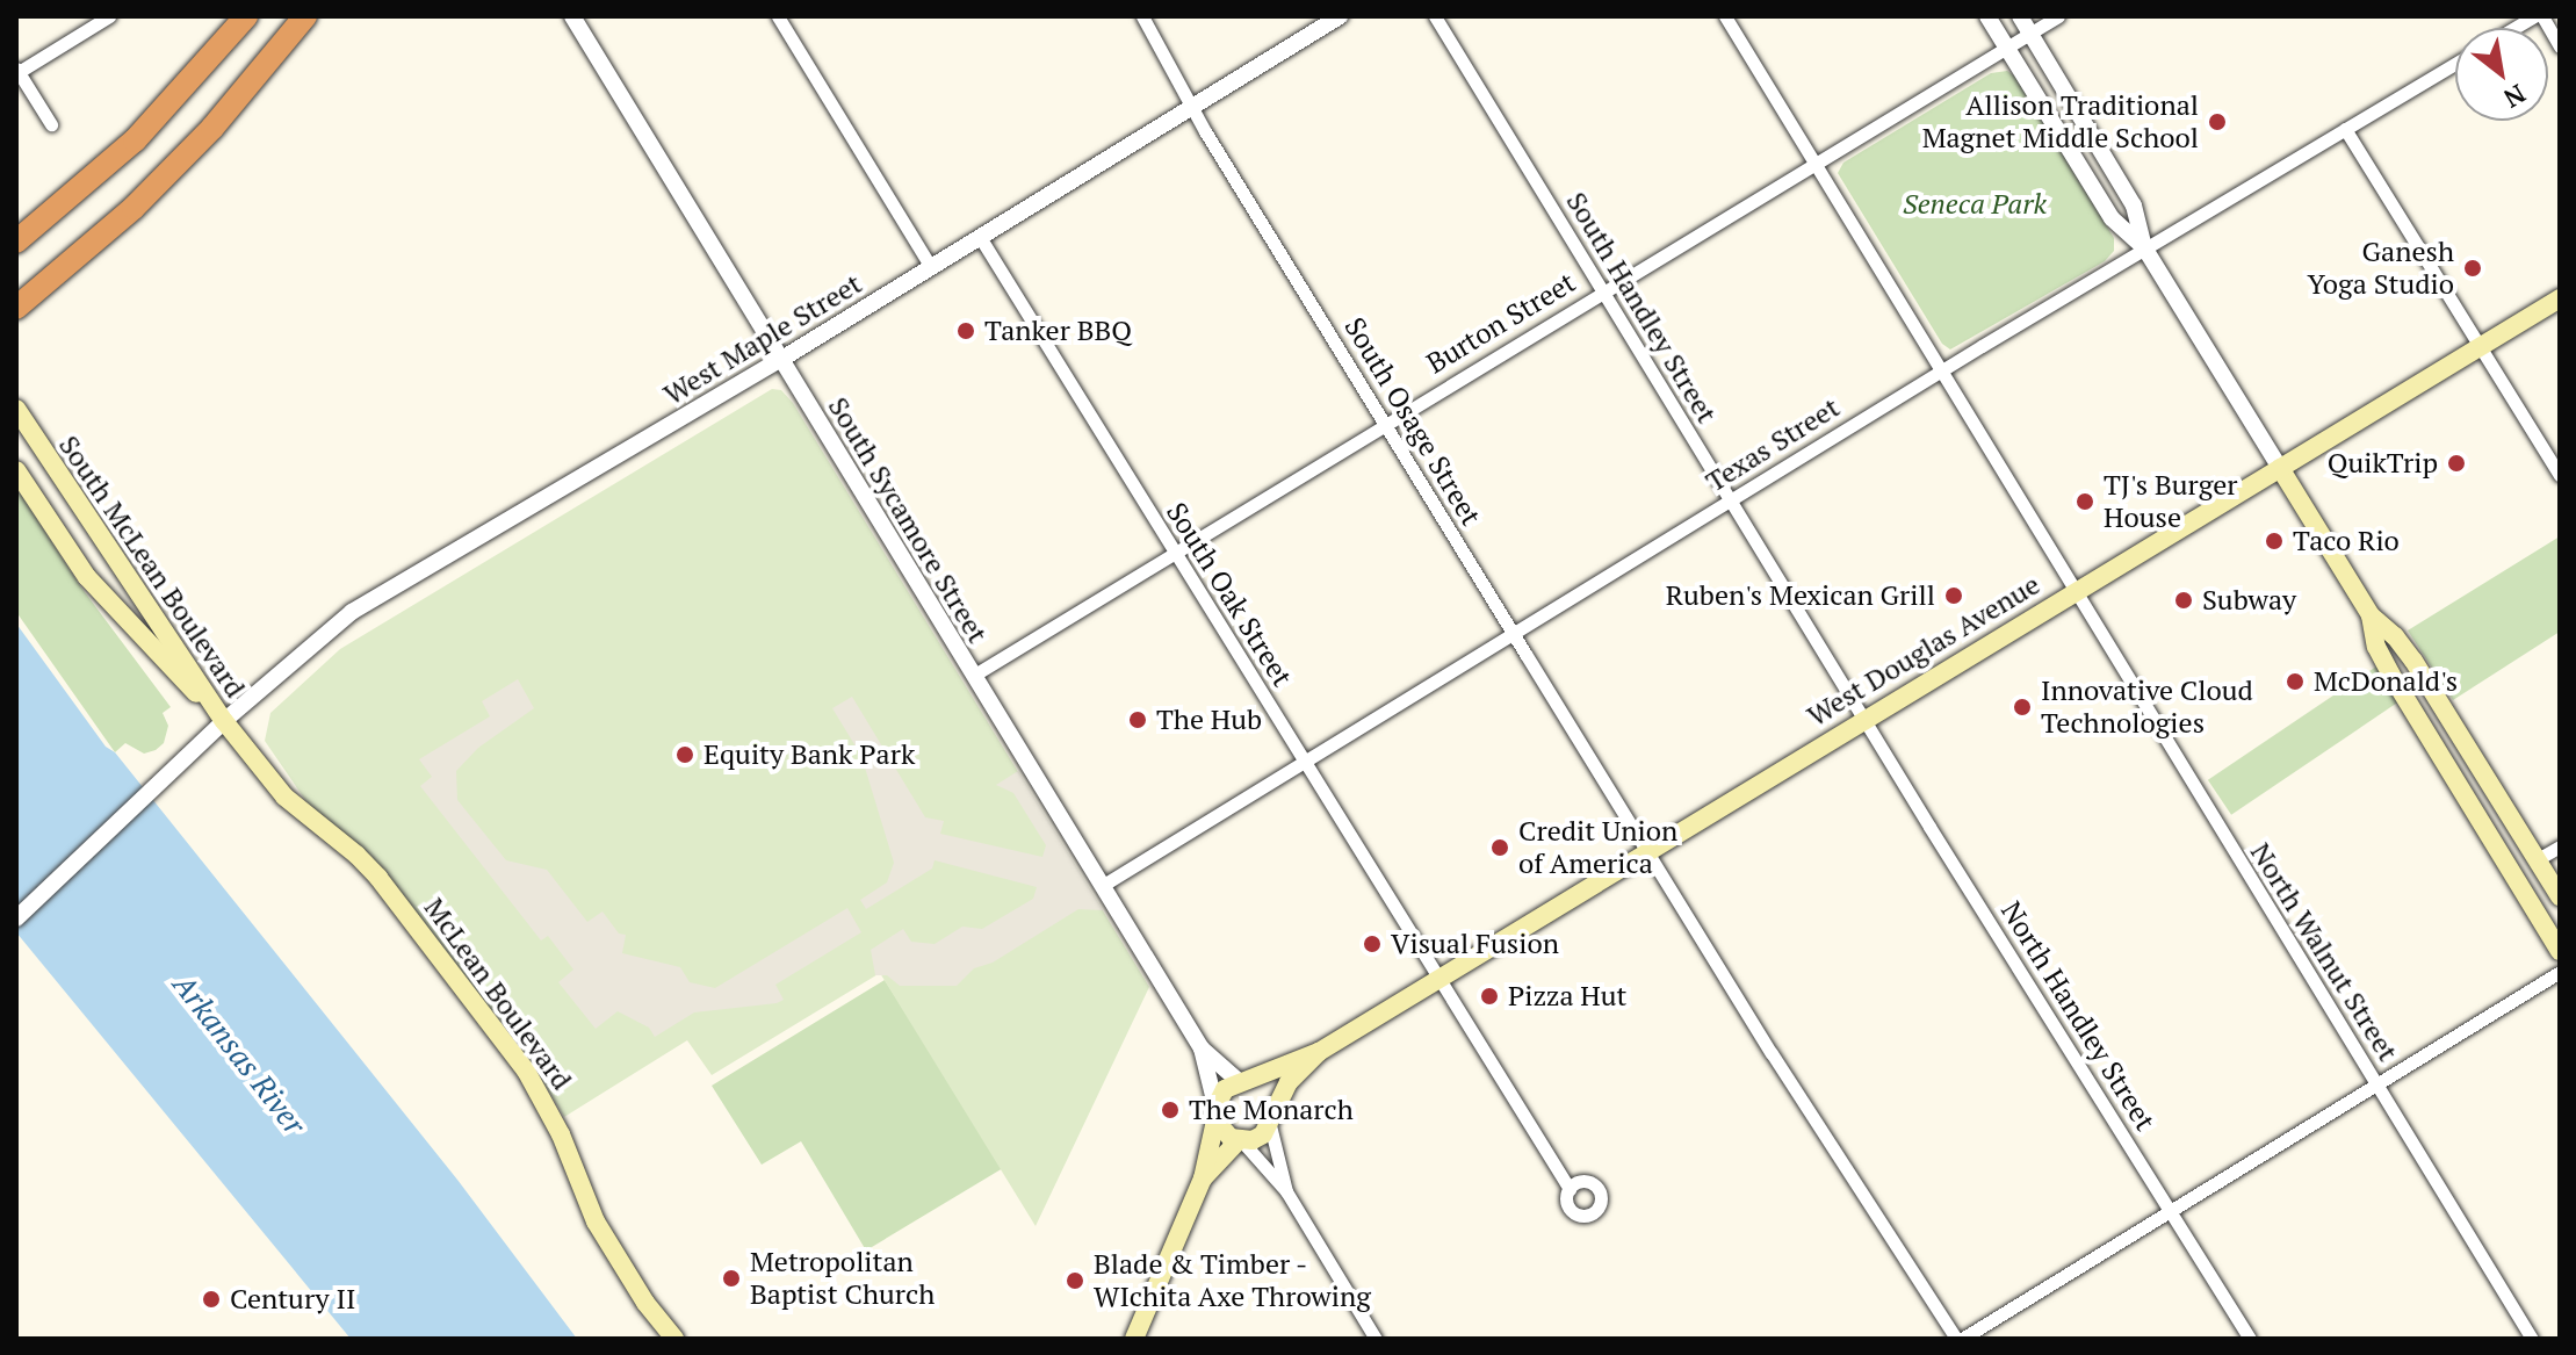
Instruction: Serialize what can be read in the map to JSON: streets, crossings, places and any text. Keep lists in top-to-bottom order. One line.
{"streets":{"main road":["South McLean Boulevard","West Douglas Avenue","McLean Boulevard"],"street":["South Handley Street","Burton Street","West Maple Street","South Osage Street","Texas Street","South Sycamore Street","South Oak Street","North Walnut Street","North Handley Street"]},"crossings":[["South Handley Street","Burton Street"],["South Handley Street","Texas Street"],["South Handley Street","West Douglas Avenue"],["South Handley Street","North Handley Street"],["Burton Street","South Osage Street"],["Burton Street","South Sycamore Street"],["Burton Street","South Oak Street"],["Burton Street","North Walnut Street"],["West Maple Street","South Osage Street"],["West Maple Street","South Sycamore Street"],["West Maple Street","South McLean Boulevard"],["West Maple Street","South Oak Street"],["West Maple Street","McLean Boulevard"],["South Osage Street","Texas Street"],["South Osage Street","West Douglas Avenue"],["Texas Street","South Sycamore Street"],["Texas Street","South Oak Street"],["Texas Street","North Walnut Street"],["South Sycamore Street","West Douglas Avenue"],["South McLean Boulevard","McLean Boulevard"],["South Oak Street","West Douglas Avenue"],["West Douglas Avenue","North Walnut Street"],["West Douglas Avenue","North Handley Street"]],"water":["Arkansas River"],"parks":["Seneca Park"],"places":["Allison Traditional Magnet Middle School","Ganesh Yoga Studio","Tanker BBQ","QuikTrip","TJ's Burger House","Taco Rio","Ruben's Mexican Grill","Subway","McDonald's","Innovative Cloud Technologies","The Hub","Equity Bank Park","Credit Union of America","Visual Fusion","Pizza Hut","The Monarch","Metropolitan Baptist Church","Blade & Timber - WIchita Axe Throwing","Century II"],"north":"bottom right"}
